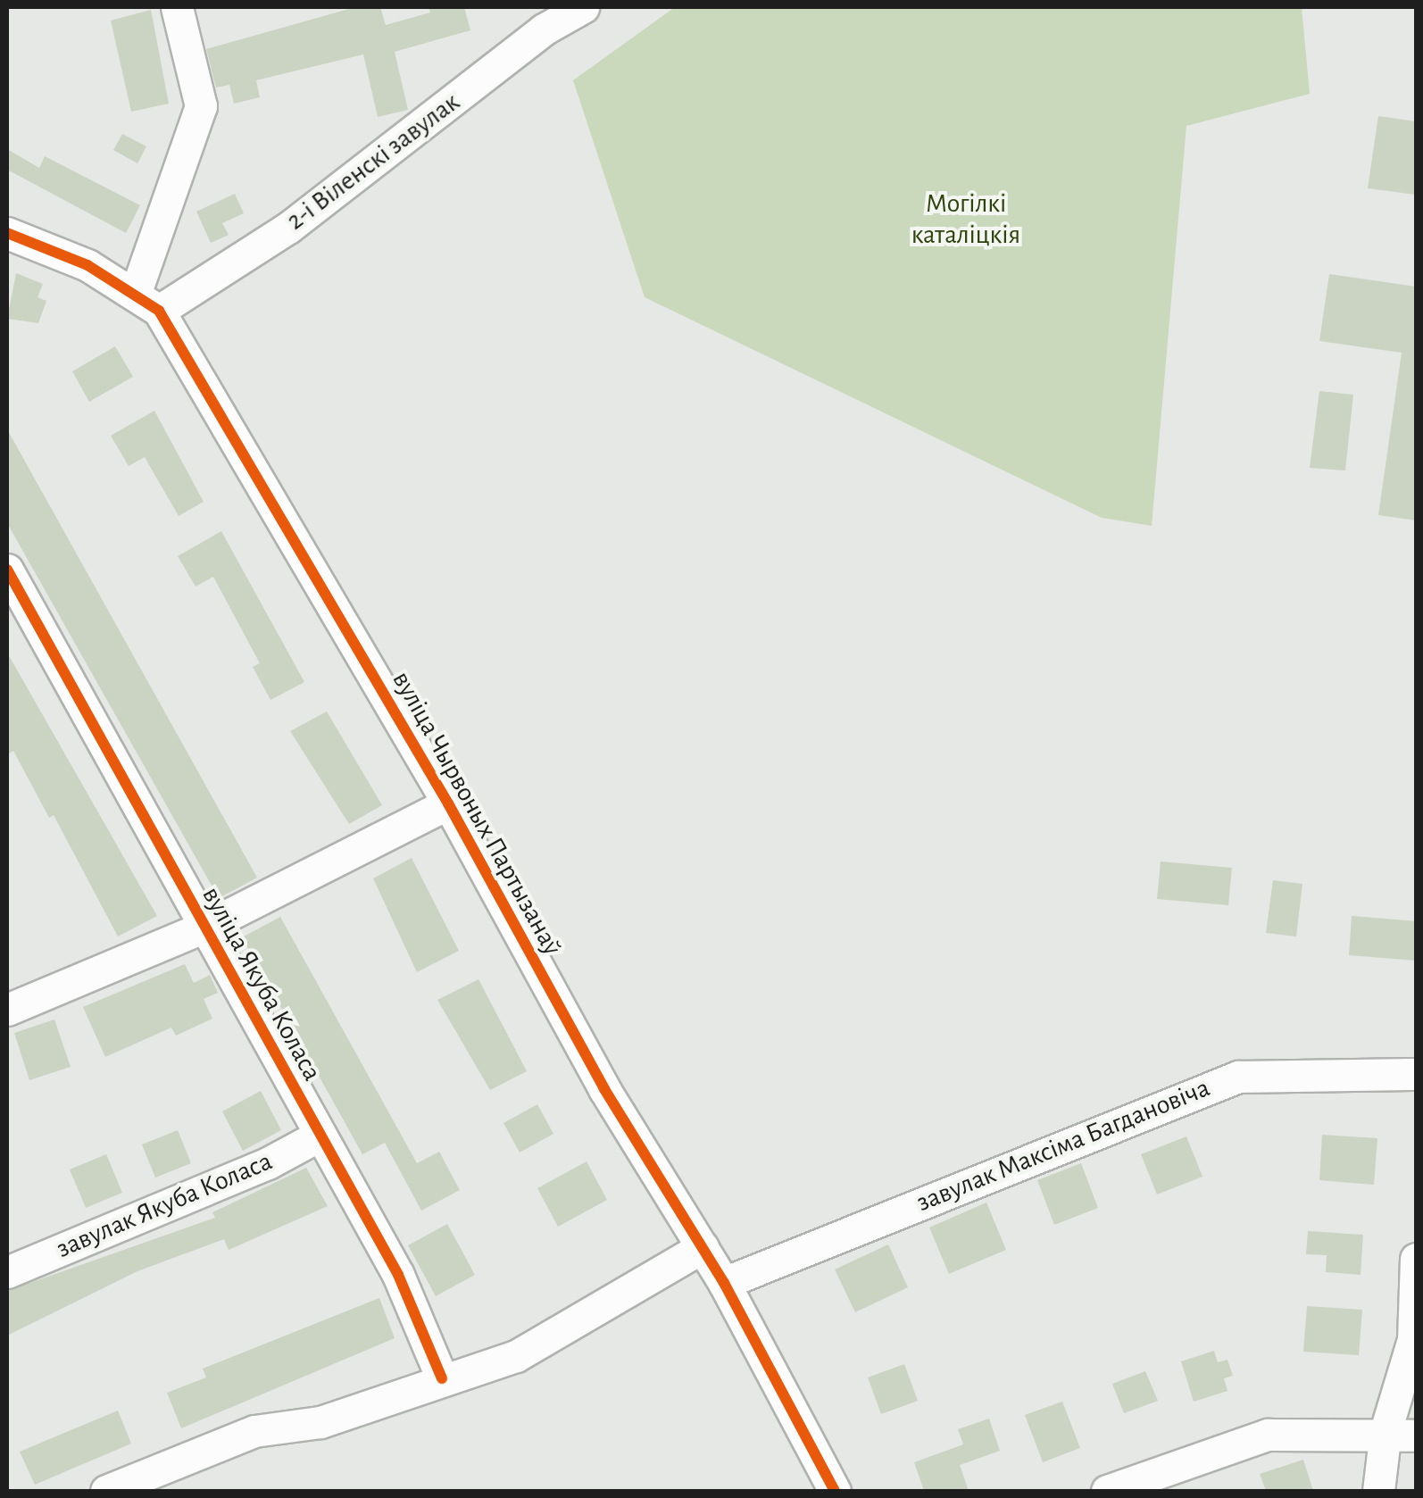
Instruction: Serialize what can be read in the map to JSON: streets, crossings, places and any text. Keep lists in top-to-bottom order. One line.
{"streets":{"street":["2-і Віленскі завулак","вуліца Чырвоных Партызанаў","вуліца Якуба Коласа","завулак Максіма Багдановіча","завулак Якуба Коласа"]},"crossings":[["2-і Віленскі завулак","вуліца Чырвоных Партызанаў"],["вуліца Чырвоных Партызанаў","завулак Максіма Багдановіча"],["вуліца Якуба Коласа","завулак Якуба Коласа"]],"parks":["Могілкі каталіцкія"]}
